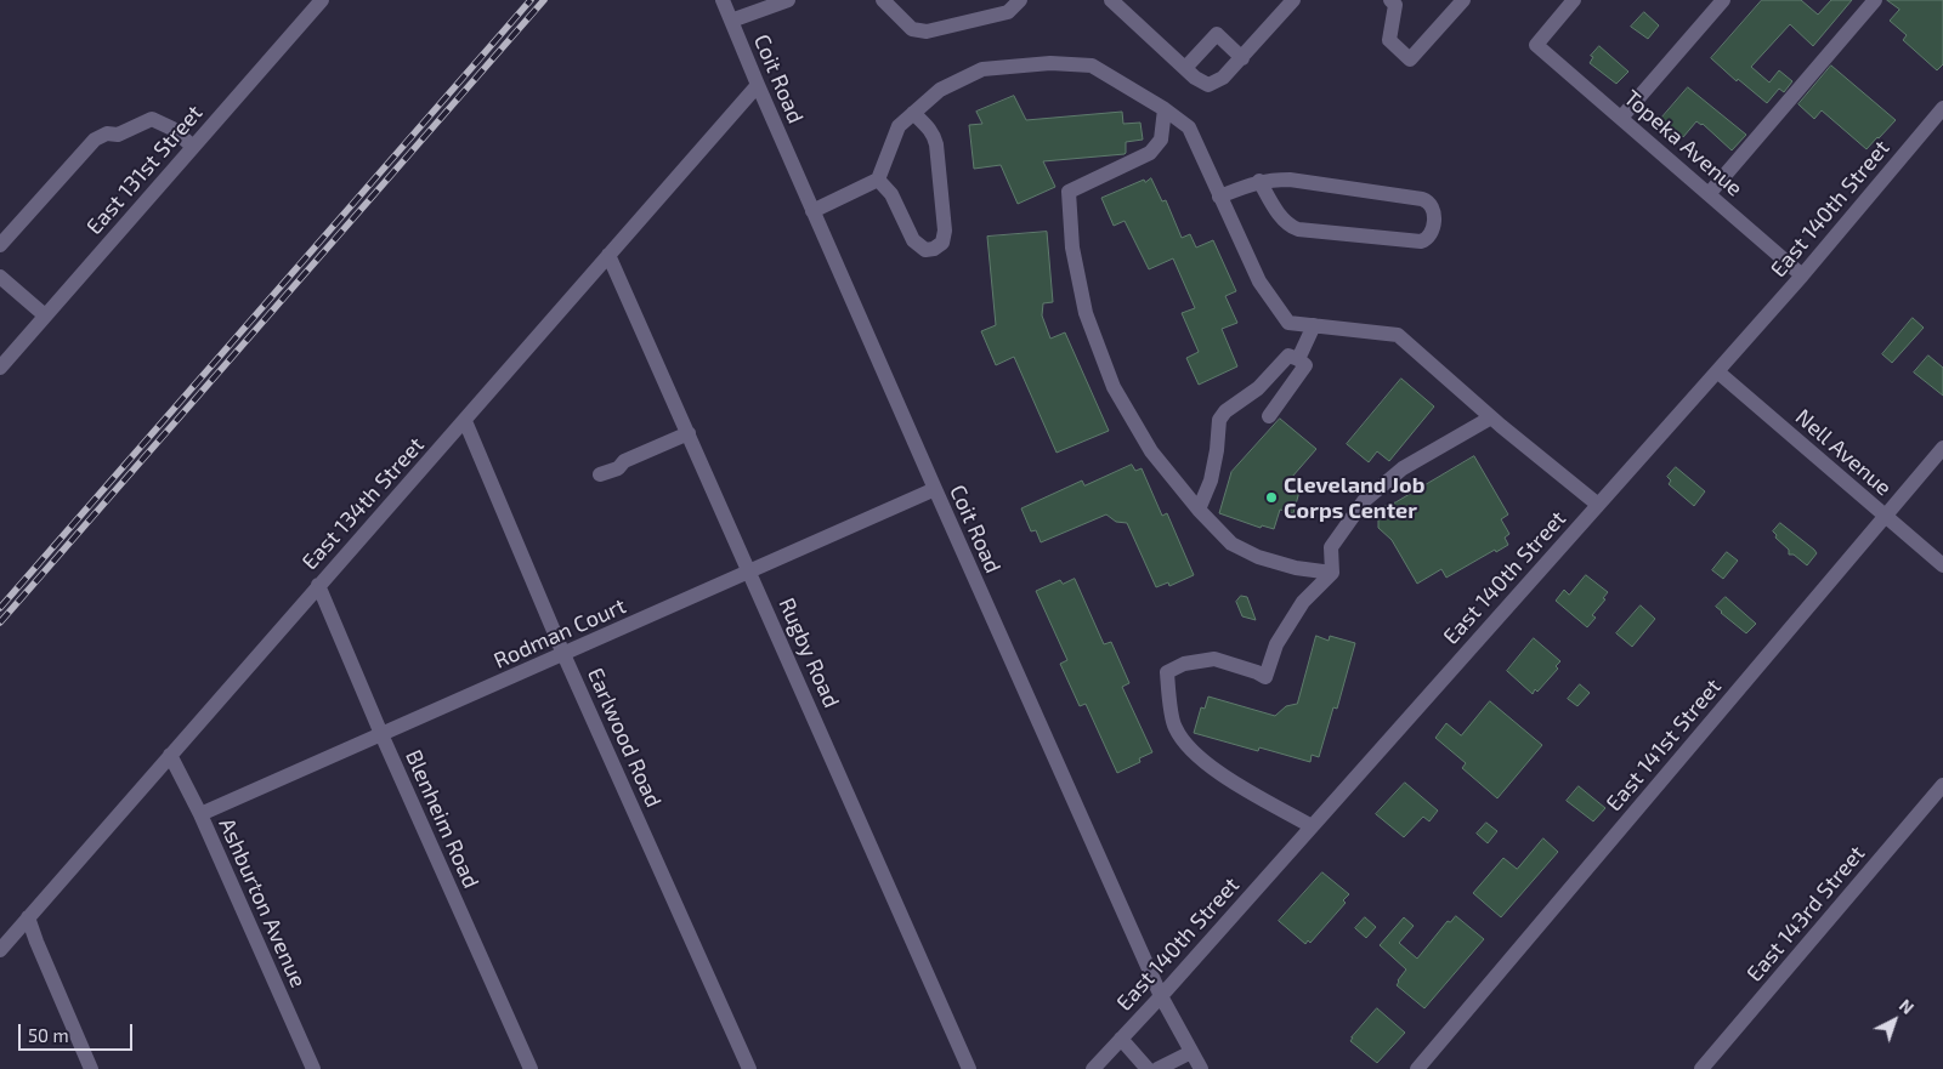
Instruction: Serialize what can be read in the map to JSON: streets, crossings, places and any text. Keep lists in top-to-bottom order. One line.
{"streets":{"street":["Coit Road","Topeka Avenue","East 131st Street","East 140th Street","Nell Avenue","East 134th Street","Rodman Court","Rugby Road","Earlwood Road","East 141st Street","Blenheim Road","Ashburton Avenue","East 143rd Street"]},"crossings":[["Coit Road","East 140th Street"],["Coit Road","East 134th Street"],["Coit Road","Rodman Court"],["Topeka Avenue","East 140th Street"],["East 140th Street","Nell Avenue"],["Nell Avenue","East 141st Street"],["East 134th Street","Rugby Road"],["East 134th Street","Earlwood Road"],["East 134th Street","Blenheim Road"],["East 134th Street","Ashburton Avenue"],["Rodman Court","Rugby Road"],["Rodman Court","Earlwood Road"],["Rodman Court","Blenheim Road"],["Rodman Court","Ashburton Avenue"]],"places":["Cleveland Job Corps Center"],"scale_bar":"50 m","north":"top right"}
